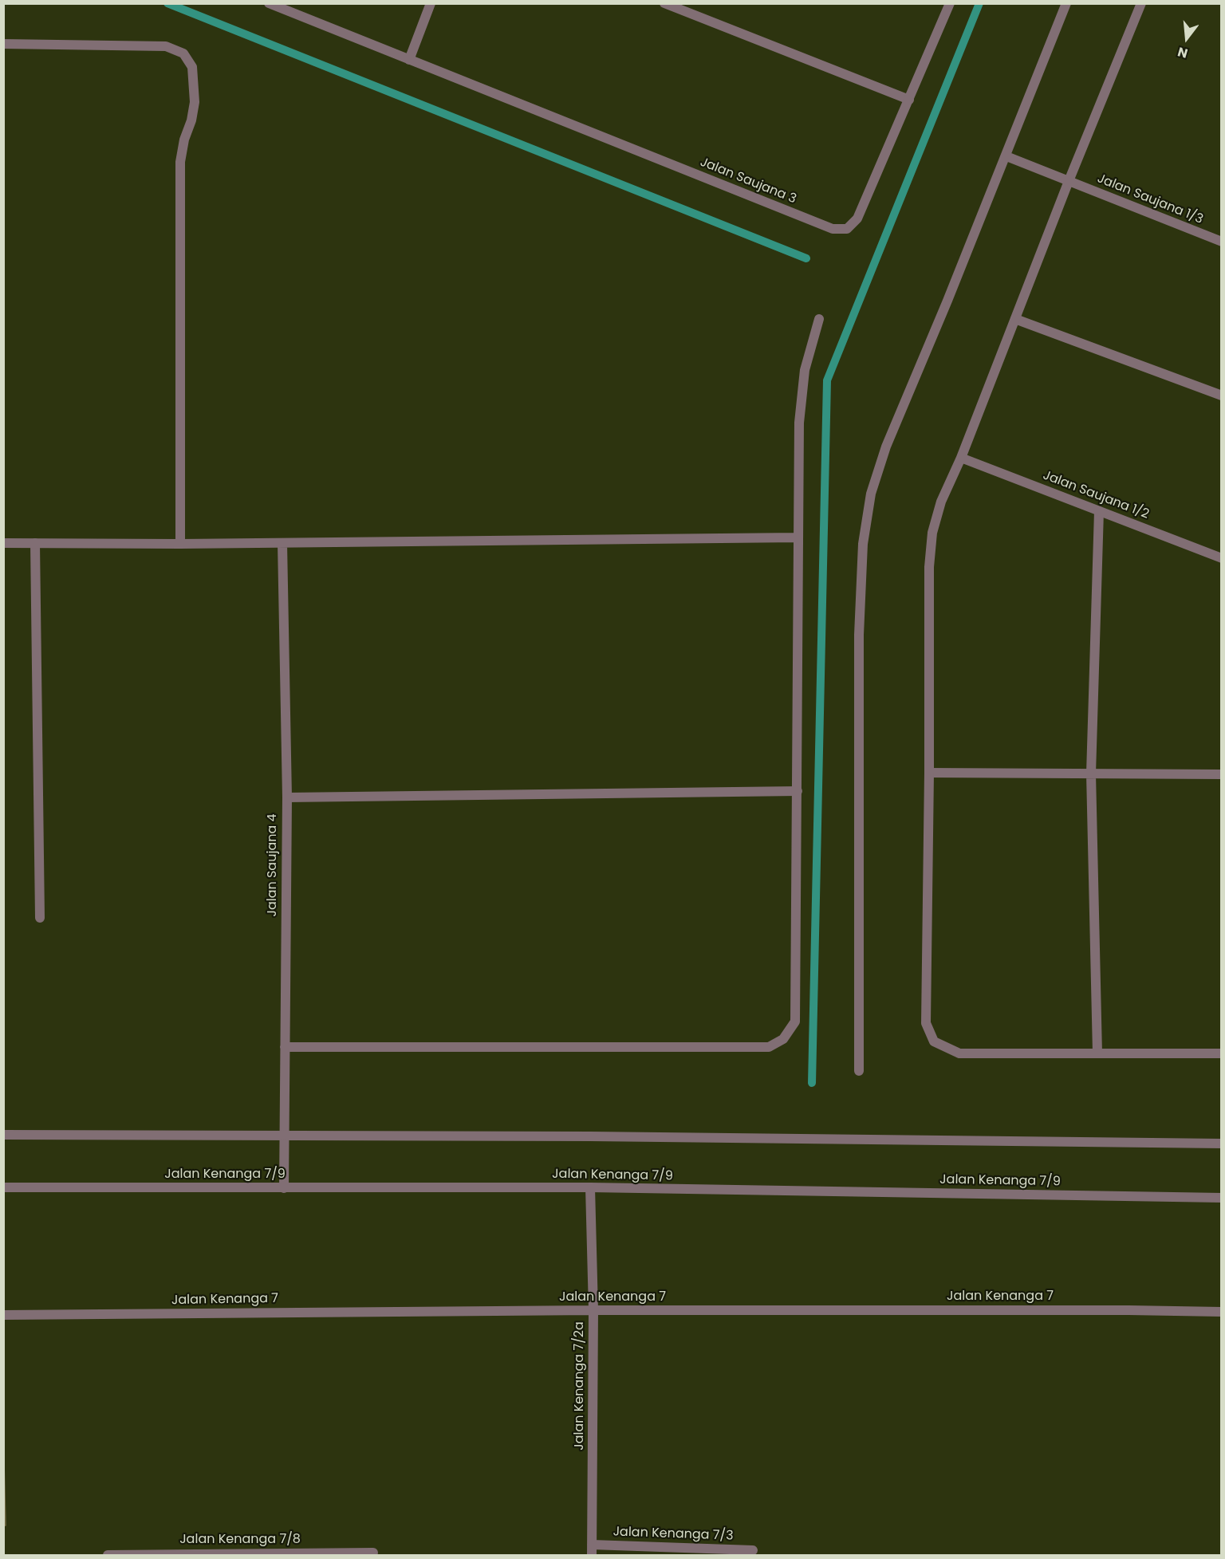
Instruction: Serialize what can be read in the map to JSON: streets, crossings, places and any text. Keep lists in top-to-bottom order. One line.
{"streets":{"street":["Jalan Saujana 3","Jalan Saujana 1/3","Jalan Saujana 1/2","Jalan Saujana 4","Jalan Kenanga 7/9","Jalan Kenanga 7","Jalan Kenanga 7/2a","Jalan Kenanga 7/3","Jalan Kenanga 7/8"]},"crossings":[["Jalan Saujana 4","Jalan Kenanga 7/9"],["Jalan Kenanga 7/9","Jalan Kenanga 7/2a"],["Jalan Kenanga 7","Jalan Kenanga 7/2a"],["Jalan Kenanga 7/2a","Jalan Kenanga 7/3"]],"north":"bottom"}
